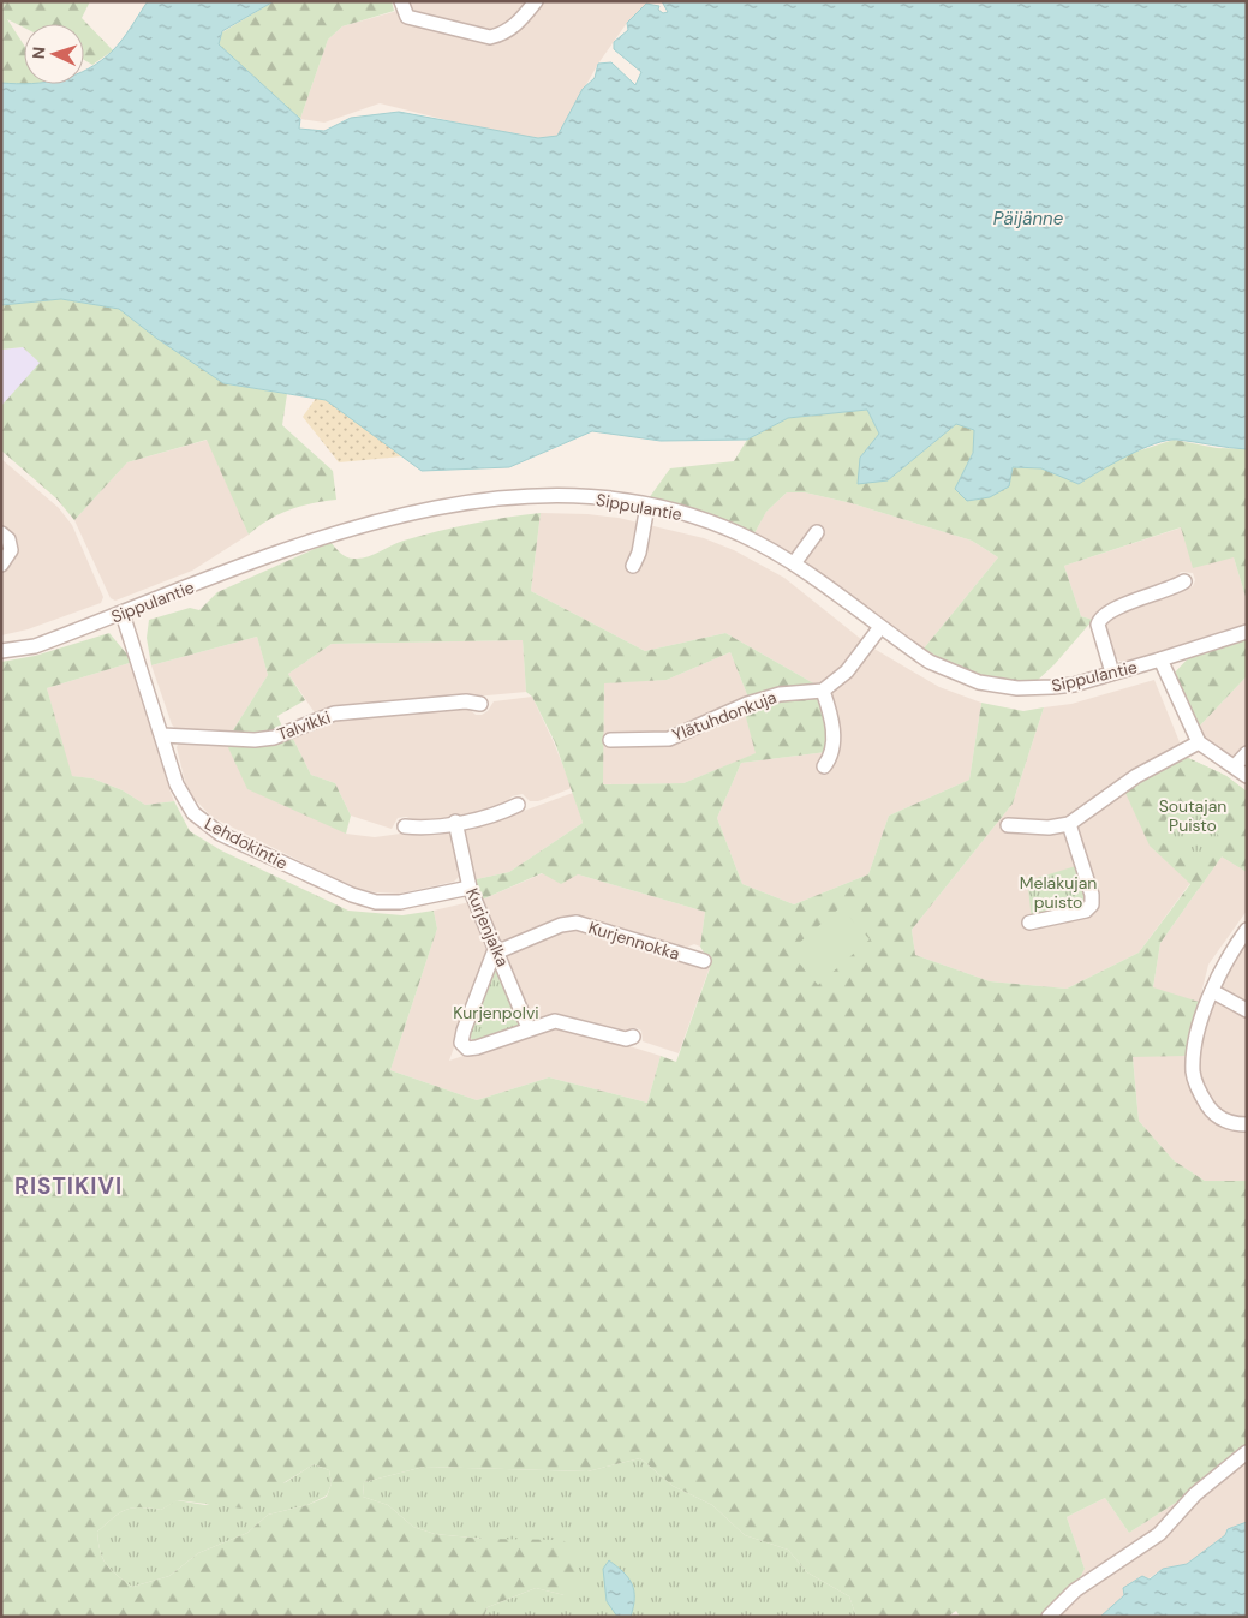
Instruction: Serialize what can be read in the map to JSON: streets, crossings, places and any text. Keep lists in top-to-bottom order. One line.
{"streets":{"street":["Sippulantie","Ylätuhdonkuja","Talvikki","Lehdokintie","Kurjenjalka","Kurjennokka"]},"crossings":[["Sippulantie","Lehdokintie"],["Talvikki","Lehdokintie"],["Lehdokintie","Kurjenjalka"],["Kurjenjalka","Kurjennokka"]],"districts":["RISTIKIVI"],"water":["Päijänne"],"parks":["Soutajan Puisto","Melakujan puisto","Kurjenpolvi"],"north":"left"}
